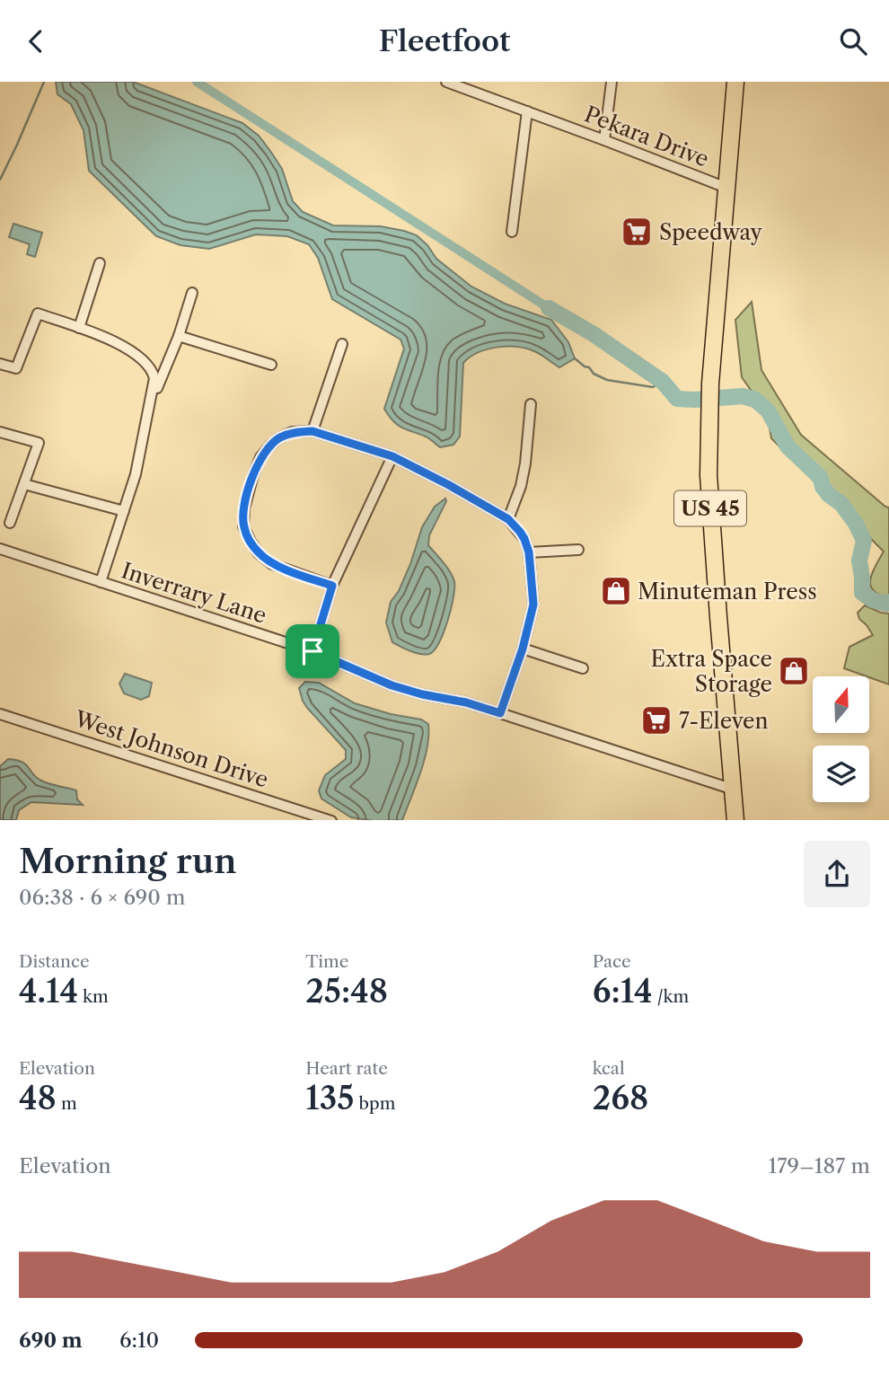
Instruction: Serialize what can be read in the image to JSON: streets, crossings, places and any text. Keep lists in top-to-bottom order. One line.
{"streets":{"main road":["US 45"],"street":["Pekara Drive","Inverrary Lane","West Johnson Drive"]},"crossings":[["Pekara Drive","US 45"],["US 45","Inverrary Lane"]],"places":{"supermarket":["Speedway","7-Eleven"],"shop":["Minuteman Press","Extra Space Storage"]},"north":"top","page":{"header":"Fleetfoot","heading":["Morning run","06:38 · 6 × 690 m"],"stats":[["Distance","4.14 km"],["Time","25:48"],["Pace","6:14 /km"],["Elevation","48 m"],["Heart rate","135 bpm"],["kcal","268"]],"chart":["Elevation","179–187 m"],"list":[{"name":"690 m","note":"6:10"}]}}
